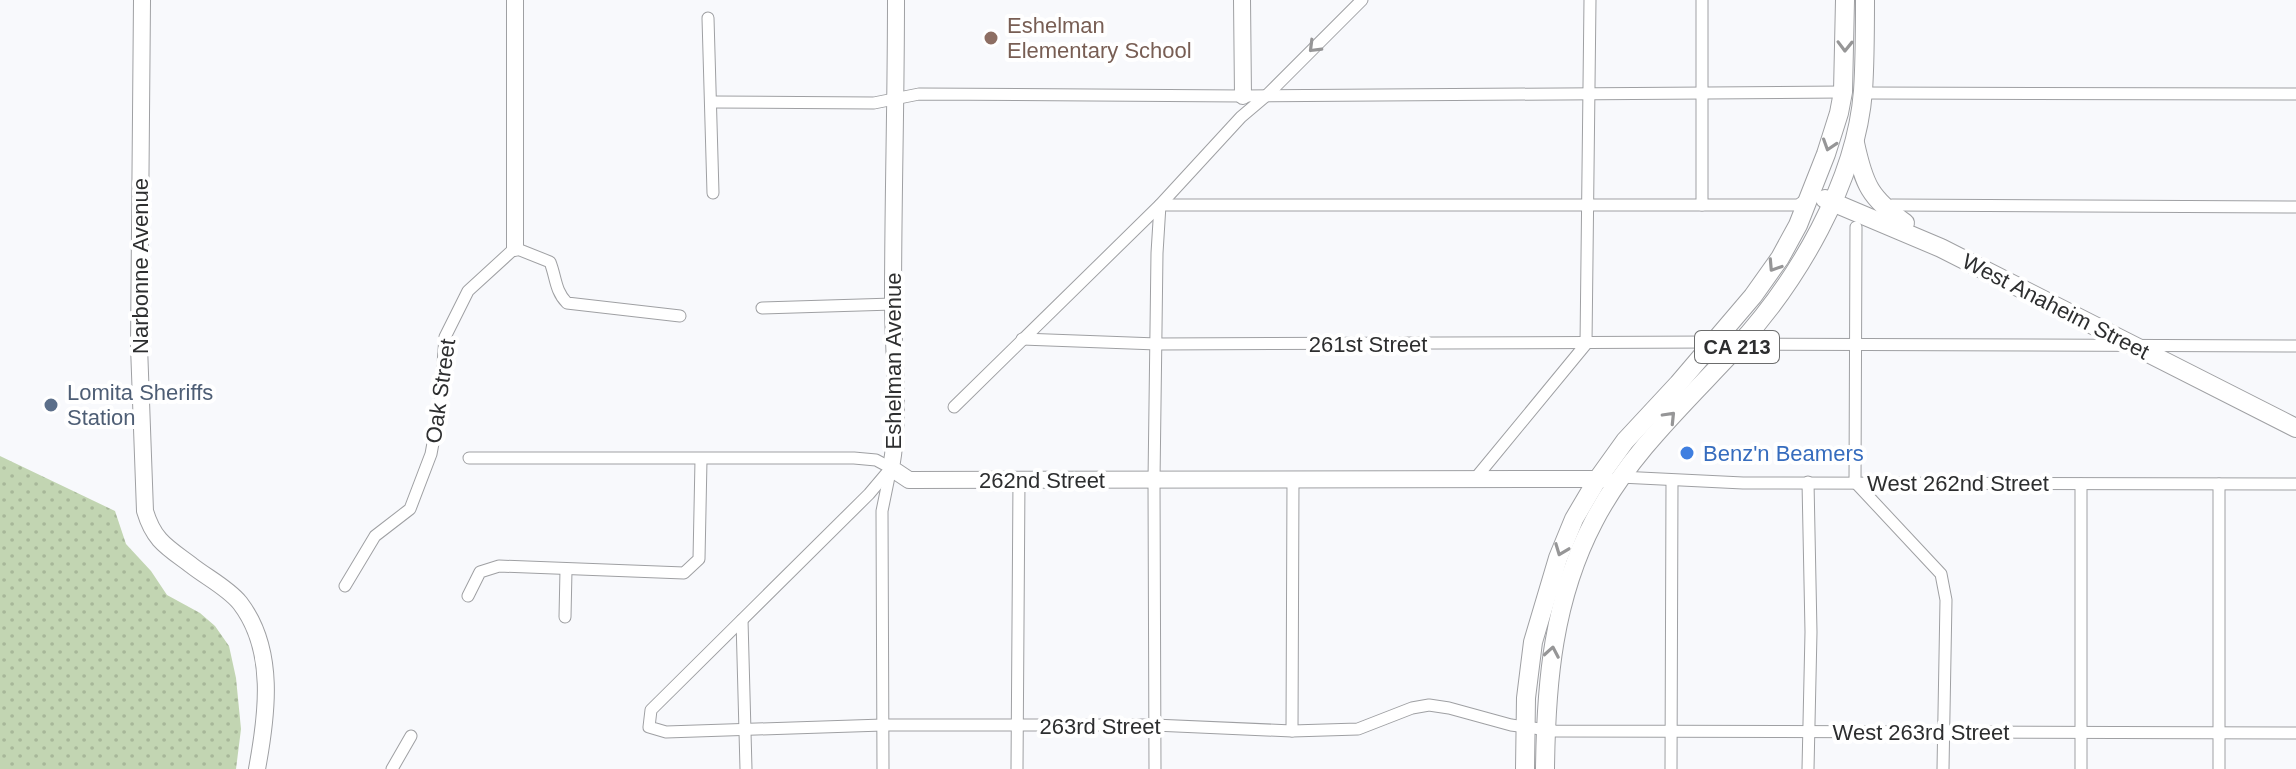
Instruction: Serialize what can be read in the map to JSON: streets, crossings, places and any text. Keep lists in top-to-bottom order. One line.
{"streets":{"main road":["West Anaheim Street","CA 213"],"street":["Narbonne Avenue","261st Street","Eshelman Avenue","Oak Street","262nd Street","West 262nd Street","263rd Street","West 263rd Street"]},"crossings":[["West Anaheim Street","CA 213"],["261st Street","CA 213"],["CA 213","262nd Street"],["CA 213","West 262nd Street"],["CA 213","263rd Street"],["CA 213","West 263rd Street"],["Eshelman Avenue","262nd Street"],["Eshelman Avenue","263rd Street"],["262nd Street","West 262nd Street"],["263rd Street","West 263rd Street"]],"places":["Eshelman Elementary School","Lomita Sheriffs Station","Benz'n Beamers"]}
